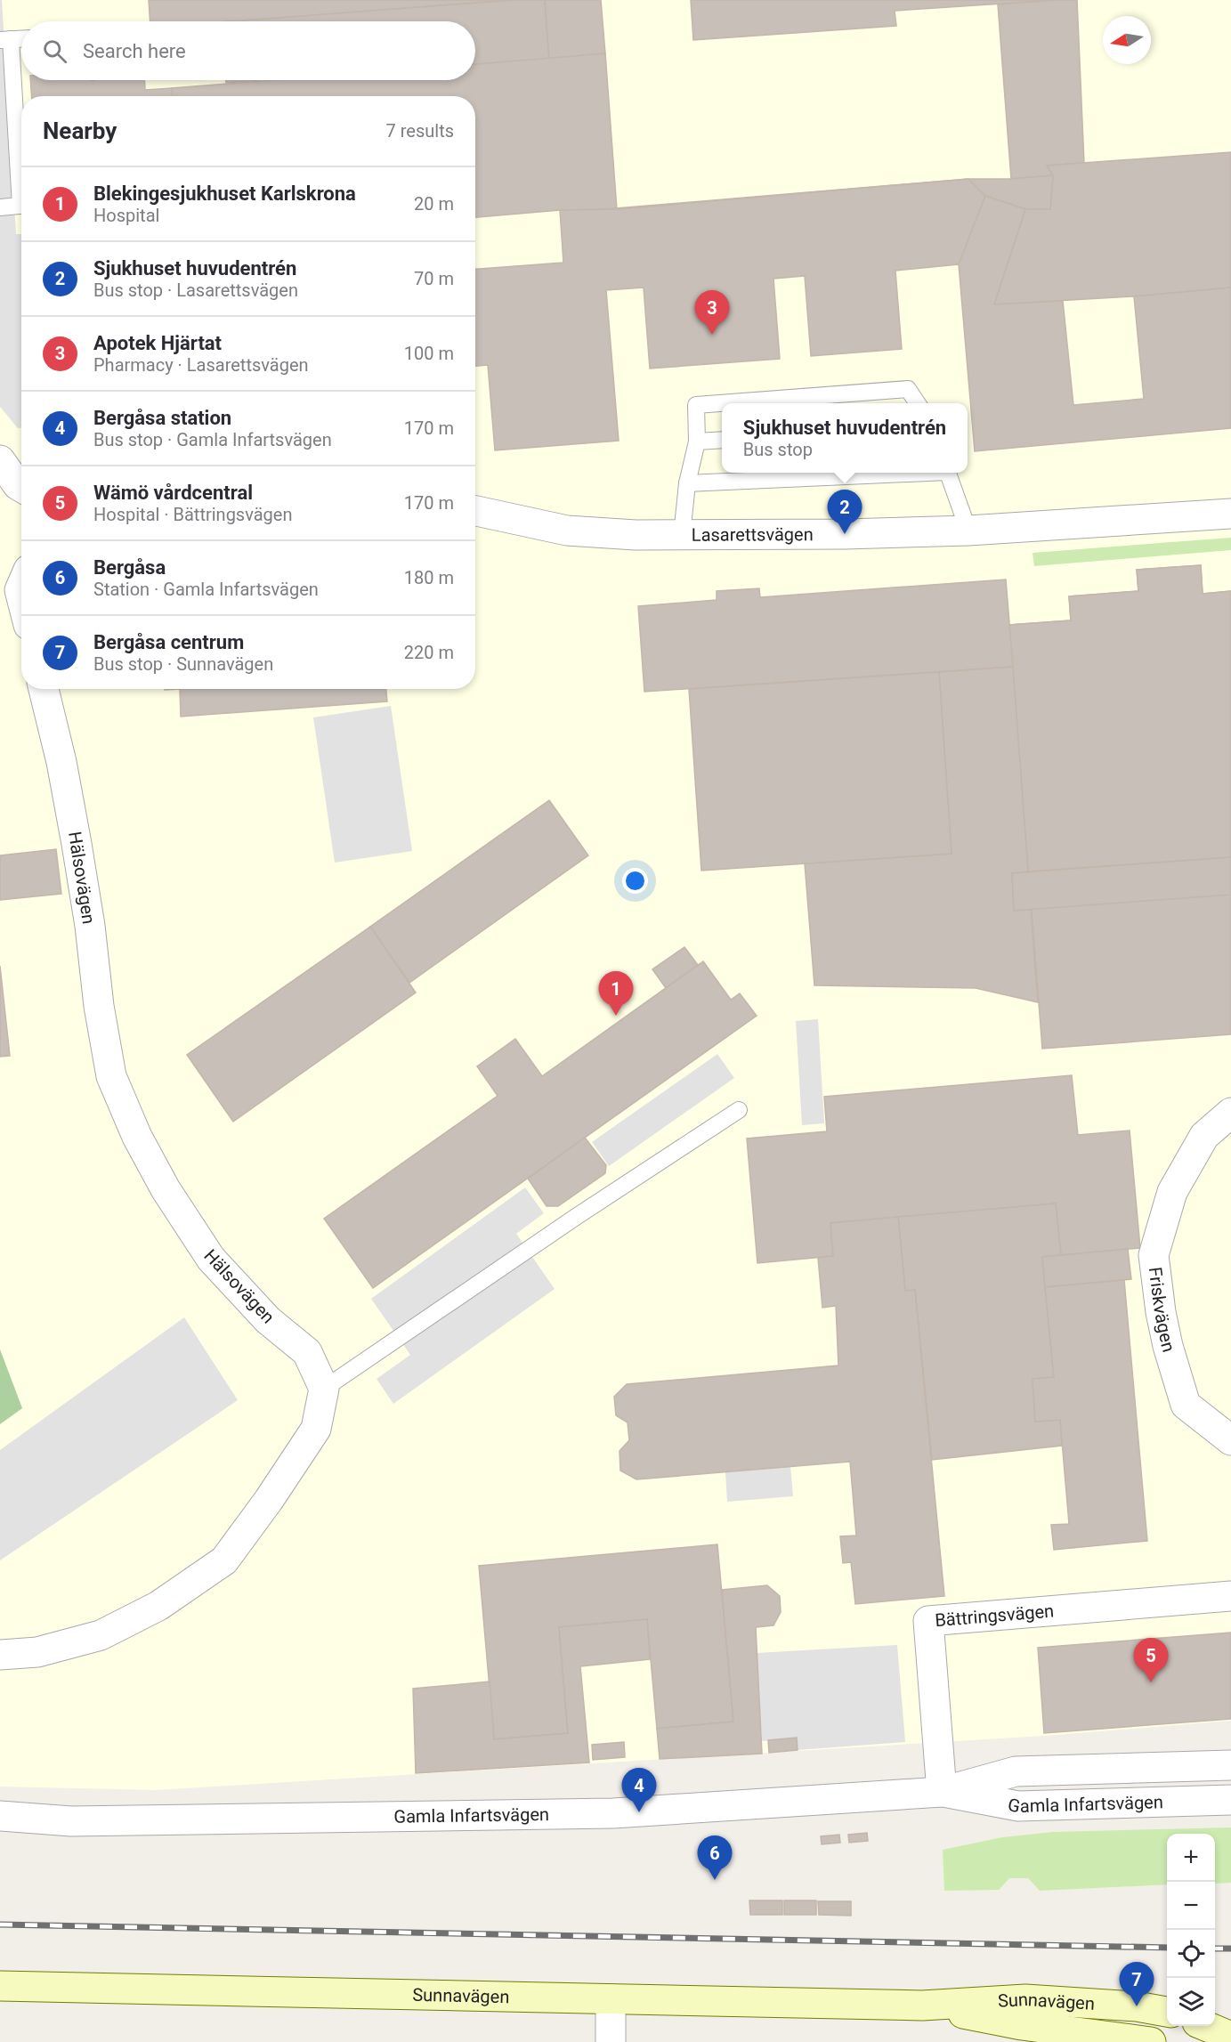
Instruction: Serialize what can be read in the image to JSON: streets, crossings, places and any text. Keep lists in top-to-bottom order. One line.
{"streets":{"main road":["Sunnavägen"],"street":["Lasarettsvägen","Hälsovägen","Friskvägen","Bättringsvägen","Gamla Infartsvägen"]},"crossings":[["Bättringsvägen","Gamla Infartsvägen"]],"north":"left","page":{"search":"Search here","heading":["Nearby","7 results"],"list":[{"mark":"1","name":"Blekingesjukhuset Karlskrona","note":"Hospital","value":"20 m"},{"mark":"2","name":"Sjukhuset huvudentrén","note":"Bus stop · Lasarettsvägen","value":"70 m"},{"mark":"3","name":"Apotek Hjärtat","note":"Pharmacy · Lasarettsvägen","value":"100 m"},{"mark":"4","name":"Bergåsa station","note":"Bus stop · Gamla Infartsvägen","value":"170 m"},{"mark":"5","name":"Wämö vårdcentral","note":"Hospital · Bättringsvägen","value":"170 m"},{"mark":"6","name":"Bergåsa","note":"Station · Gamla Infartsvägen","value":"180 m"},{"mark":"7","name":"Bergåsa centrum","note":"Bus stop · Sunnavägen","value":"220 m"}],"pins":["3","2","1","5","4","6","7"],"popup":["Sjukhuset huvudentrén","Bus stop"],"map_buttons":["+","−"]}}
